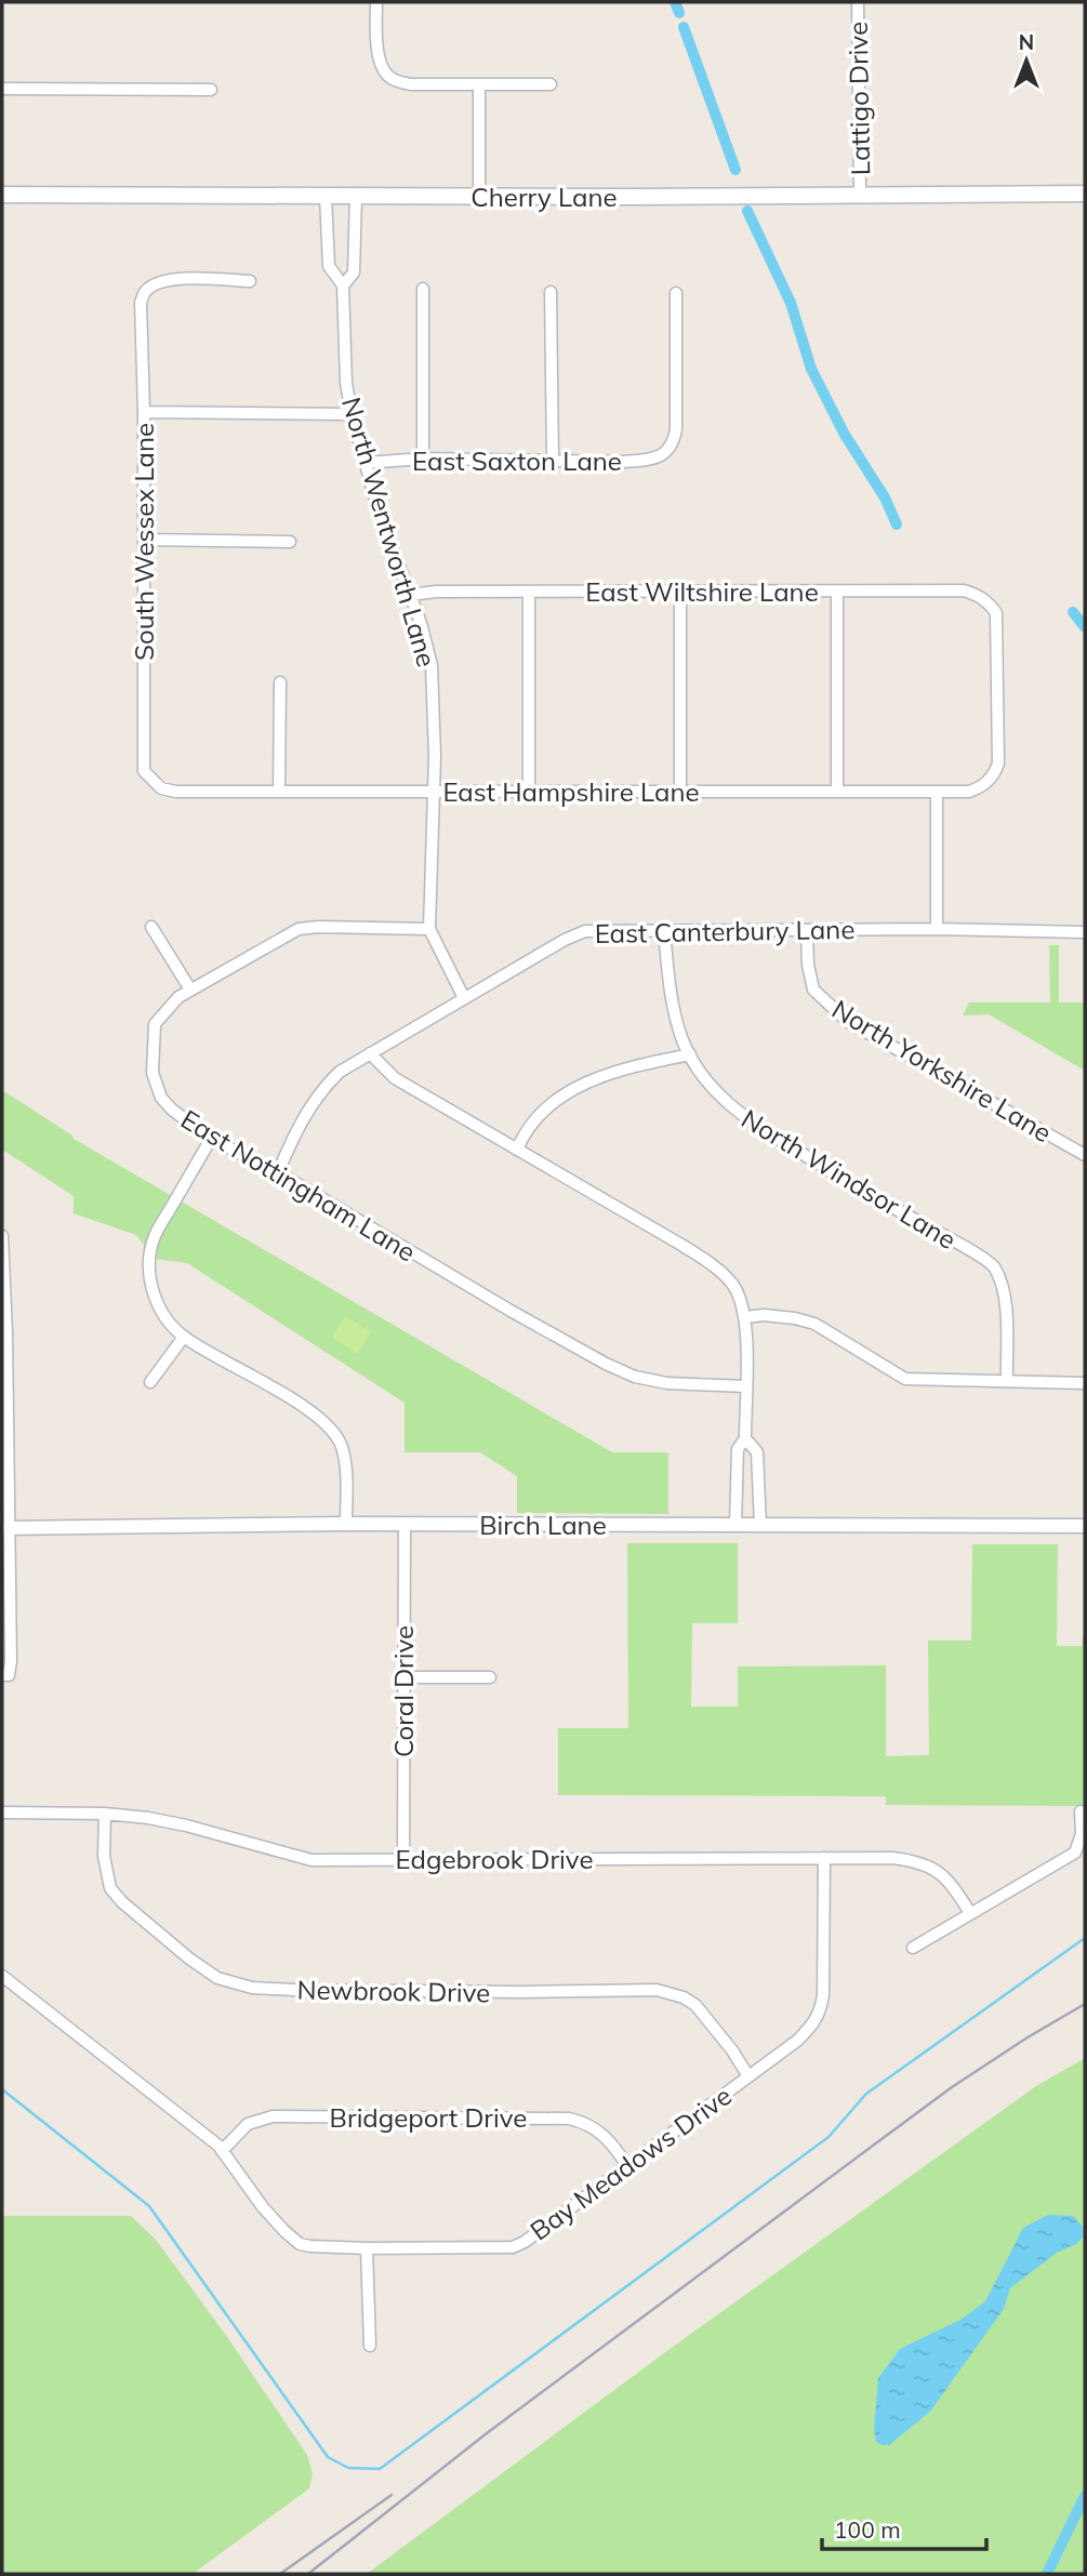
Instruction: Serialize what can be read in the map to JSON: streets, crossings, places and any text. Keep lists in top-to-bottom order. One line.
{"streets":{"main road":["Cherry Lane"],"street":["Lattigo Drive","East Saxton Lane","North Wentworth Lane","South Wessex Lane","East Wiltshire Lane","East Hampshire Lane","East Canterbury Lane","North Yorkshire Lane","North Windsor Lane","East Nottingham Lane","Birch Lane","Coral Drive","Edgebrook Drive","Newbrook Drive","Bridgeport Drive","Bay Meadows Drive"]},"crossings":[["Lattigo Drive","Cherry Lane"],["Cherry Lane","North Wentworth Lane"],["East Saxton Lane","North Wentworth Lane"],["North Wentworth Lane","East Wiltshire Lane"],["North Wentworth Lane","East Hampshire Lane"],["North Wentworth Lane","East Canterbury Lane"],["North Wentworth Lane","East Nottingham Lane"],["South Wessex Lane","East Hampshire Lane"],["East Wiltshire Lane","East Hampshire Lane"],["East Canterbury Lane","North Yorkshire Lane"],["East Canterbury Lane","North Windsor Lane"],["East Canterbury Lane","East Nottingham Lane"],["Birch Lane","Coral Drive"],["Coral Drive","Edgebrook Drive"],["Edgebrook Drive","Newbrook Drive"],["Edgebrook Drive","Bay Meadows Drive"],["Newbrook Drive","Bay Meadows Drive"],["Bridgeport Drive","Bay Meadows Drive"]],"scale_bar":"100 m","north":"top"}
